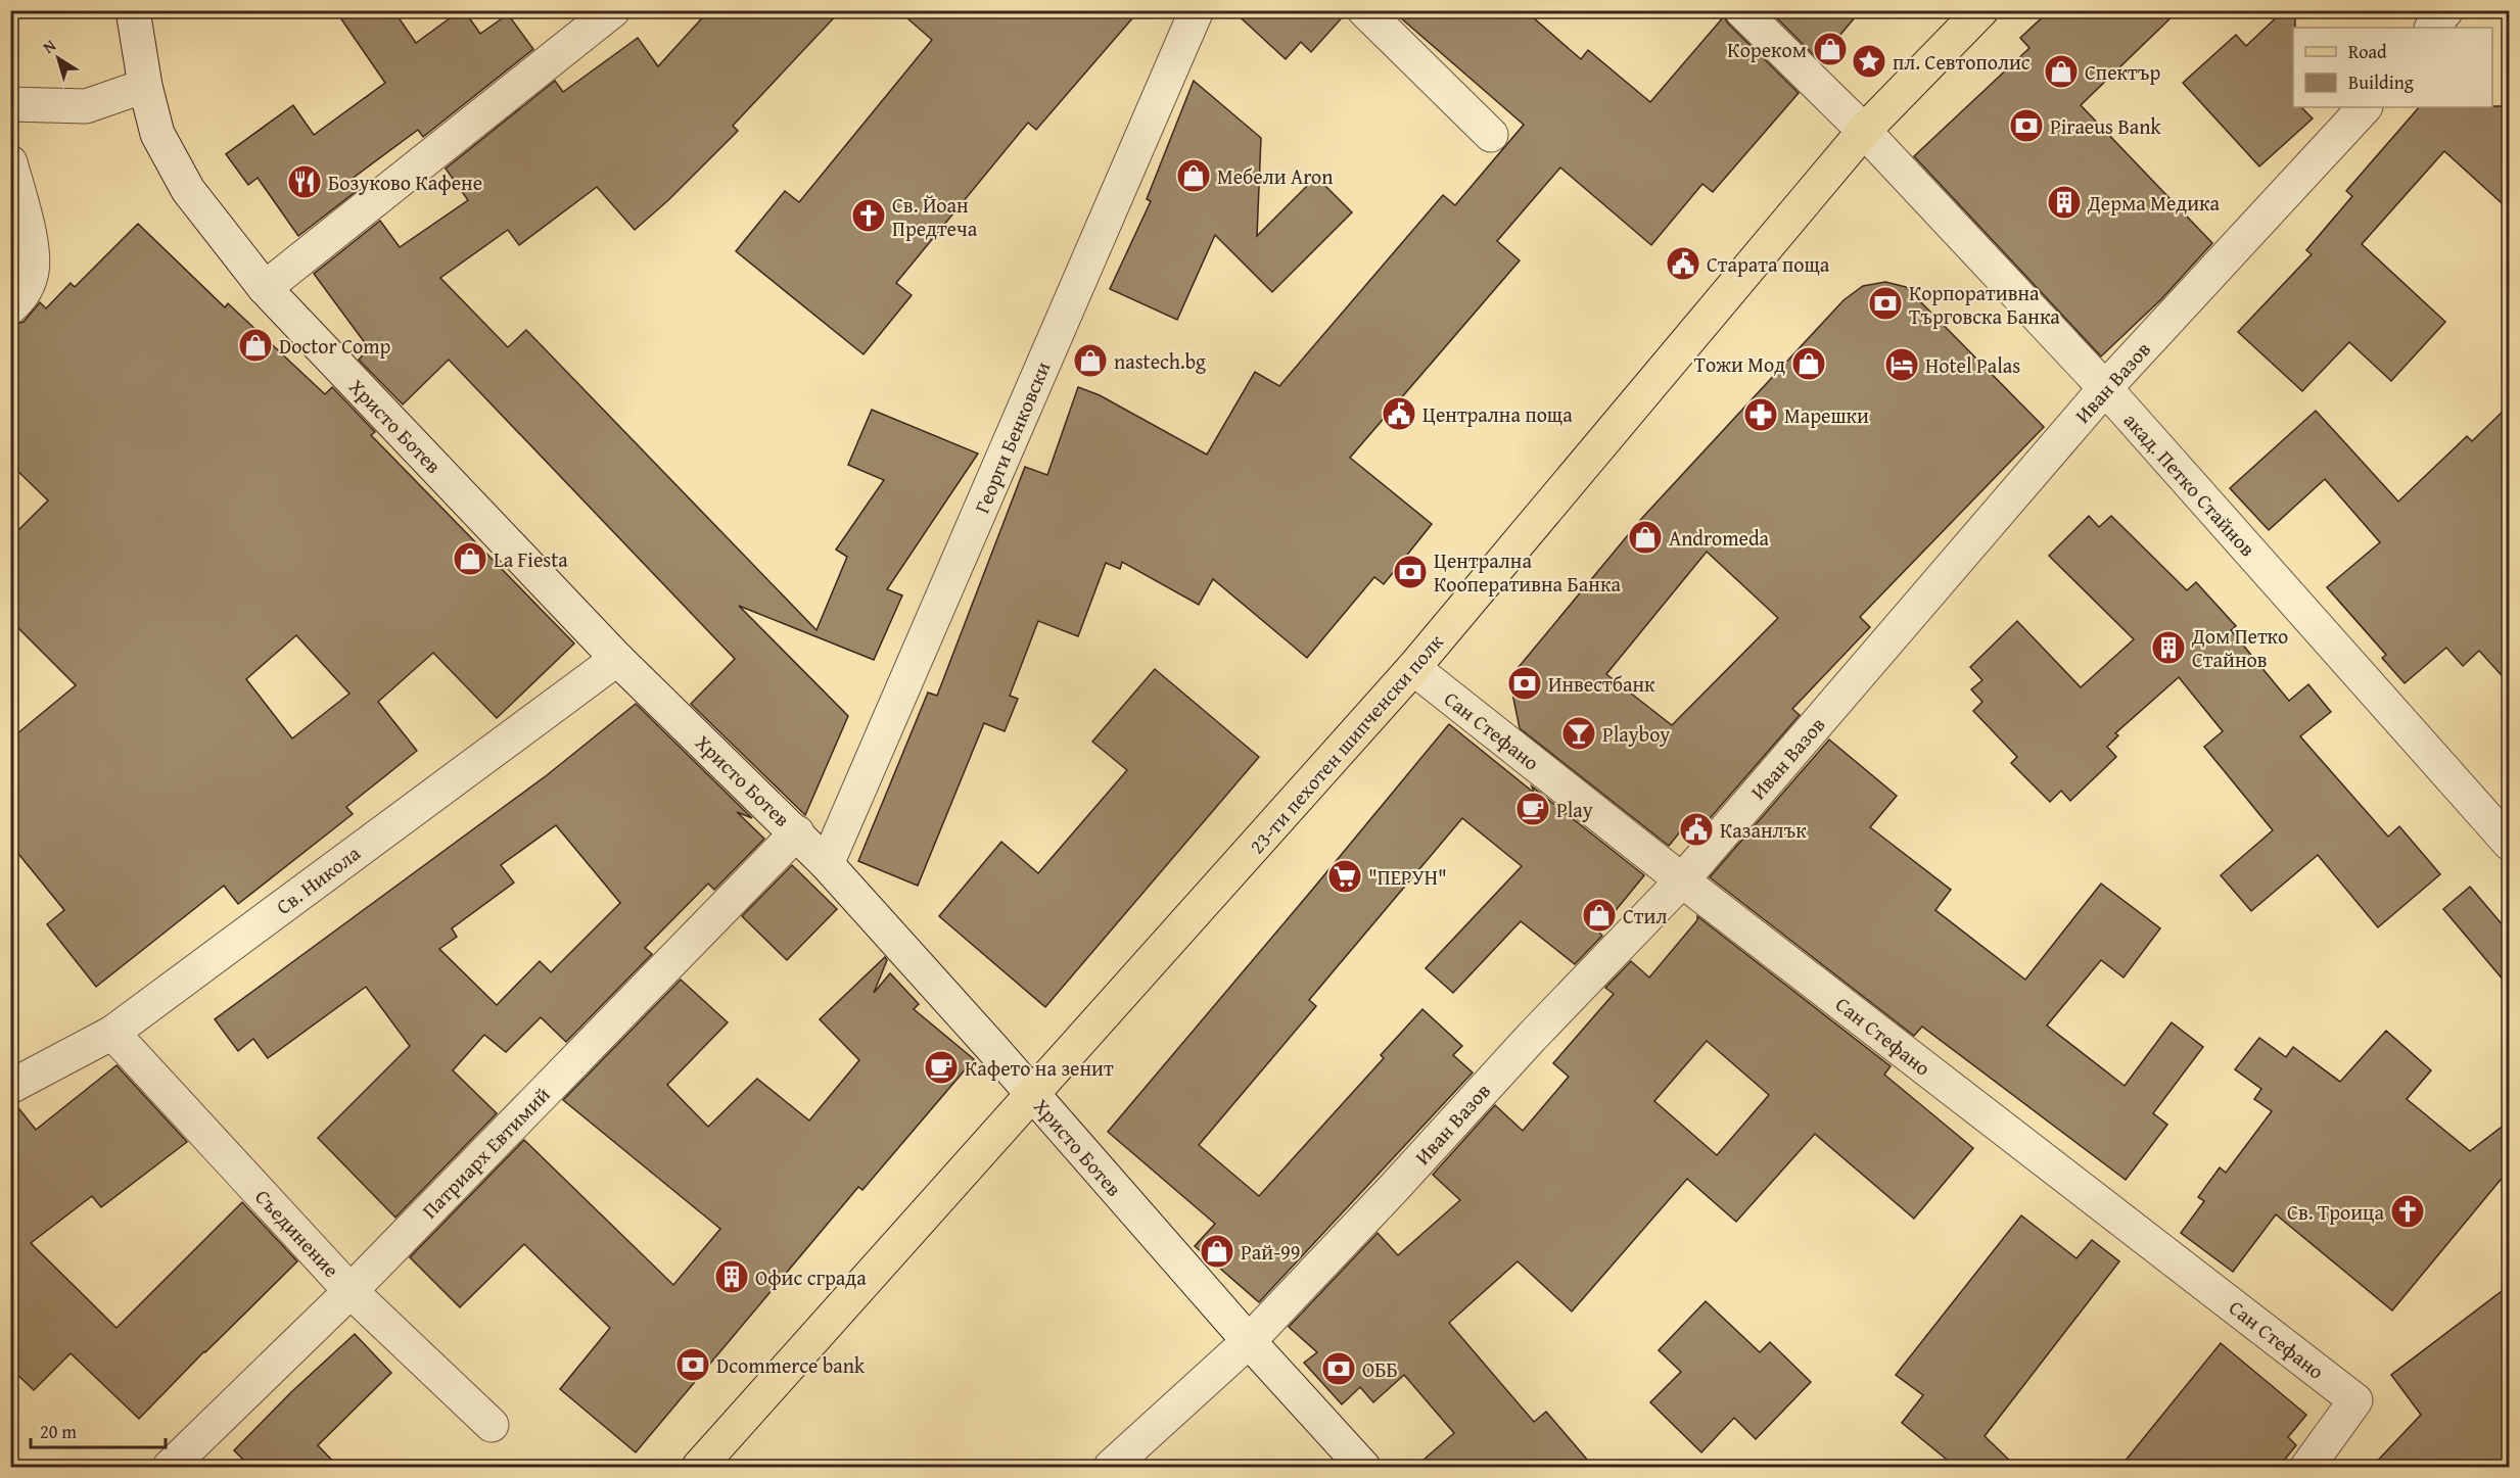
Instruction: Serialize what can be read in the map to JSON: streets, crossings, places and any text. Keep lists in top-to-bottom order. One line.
{"streets":{"main road":["23-ти пехотен шипченски полк"],"street":["Иван Вазов","Христо Ботев","Георги Бенковски","акад. Петко Стайнов","Сан Стефано","Св. Никола","Патриарх Евтимий","Съединение"]},"crossings":[["Иван Вазов","Христо Ботев"],["Иван Вазов","акад. Петко Стайнов"],["Иван Вазов","Сан Стефано"],["Христо Ботев","Георги Бенковски"],["Христо Ботев","23-ти пехотен шипченски полк"],["Христо Ботев","Св. Никола"],["Христо Ботев","Патриарх Евтимий"],["акад. Петко Стайнов","23-ти пехотен шипченски полк"],["Сан Стефано","23-ти пехотен шипченски полк"],["Св. Никола","Съединение"],["Патриарх Евтимий","Съединение"]],"places":{"shop":["Кореком","Спектър","Мебели Aron","Doctor Comp","nastech.bg","Тожи Мод","Andromeda","La Fiesta","Стил","Рай-99"],"place":["пл. Севтополис"],"bank":["Piraeus Bank","Корпоративна Търговска Банка","Централна Кооперативна Банка","Инвестбанк","Dcommerce bank","ОББ"],"restaurant":["Бозуково Кафене"],"building":["Дерма Медика","Дом Петко Стайнов","Офис сграда"],"church":["Св. Йоан Предтеча","Св. Троица"],"public building":["Старата поща","Централна поща","Казанлък"],"hotel":["Hotel Palas"],"pharmacy":["Марешки"],"bar":["Playboy"],"cafe":["Play","Кафето на зенит"],"supermarket":["\"ПЕРУН\""]},"legend":["Road","Building"],"scale_bar":"20 m","north":"top left"}
